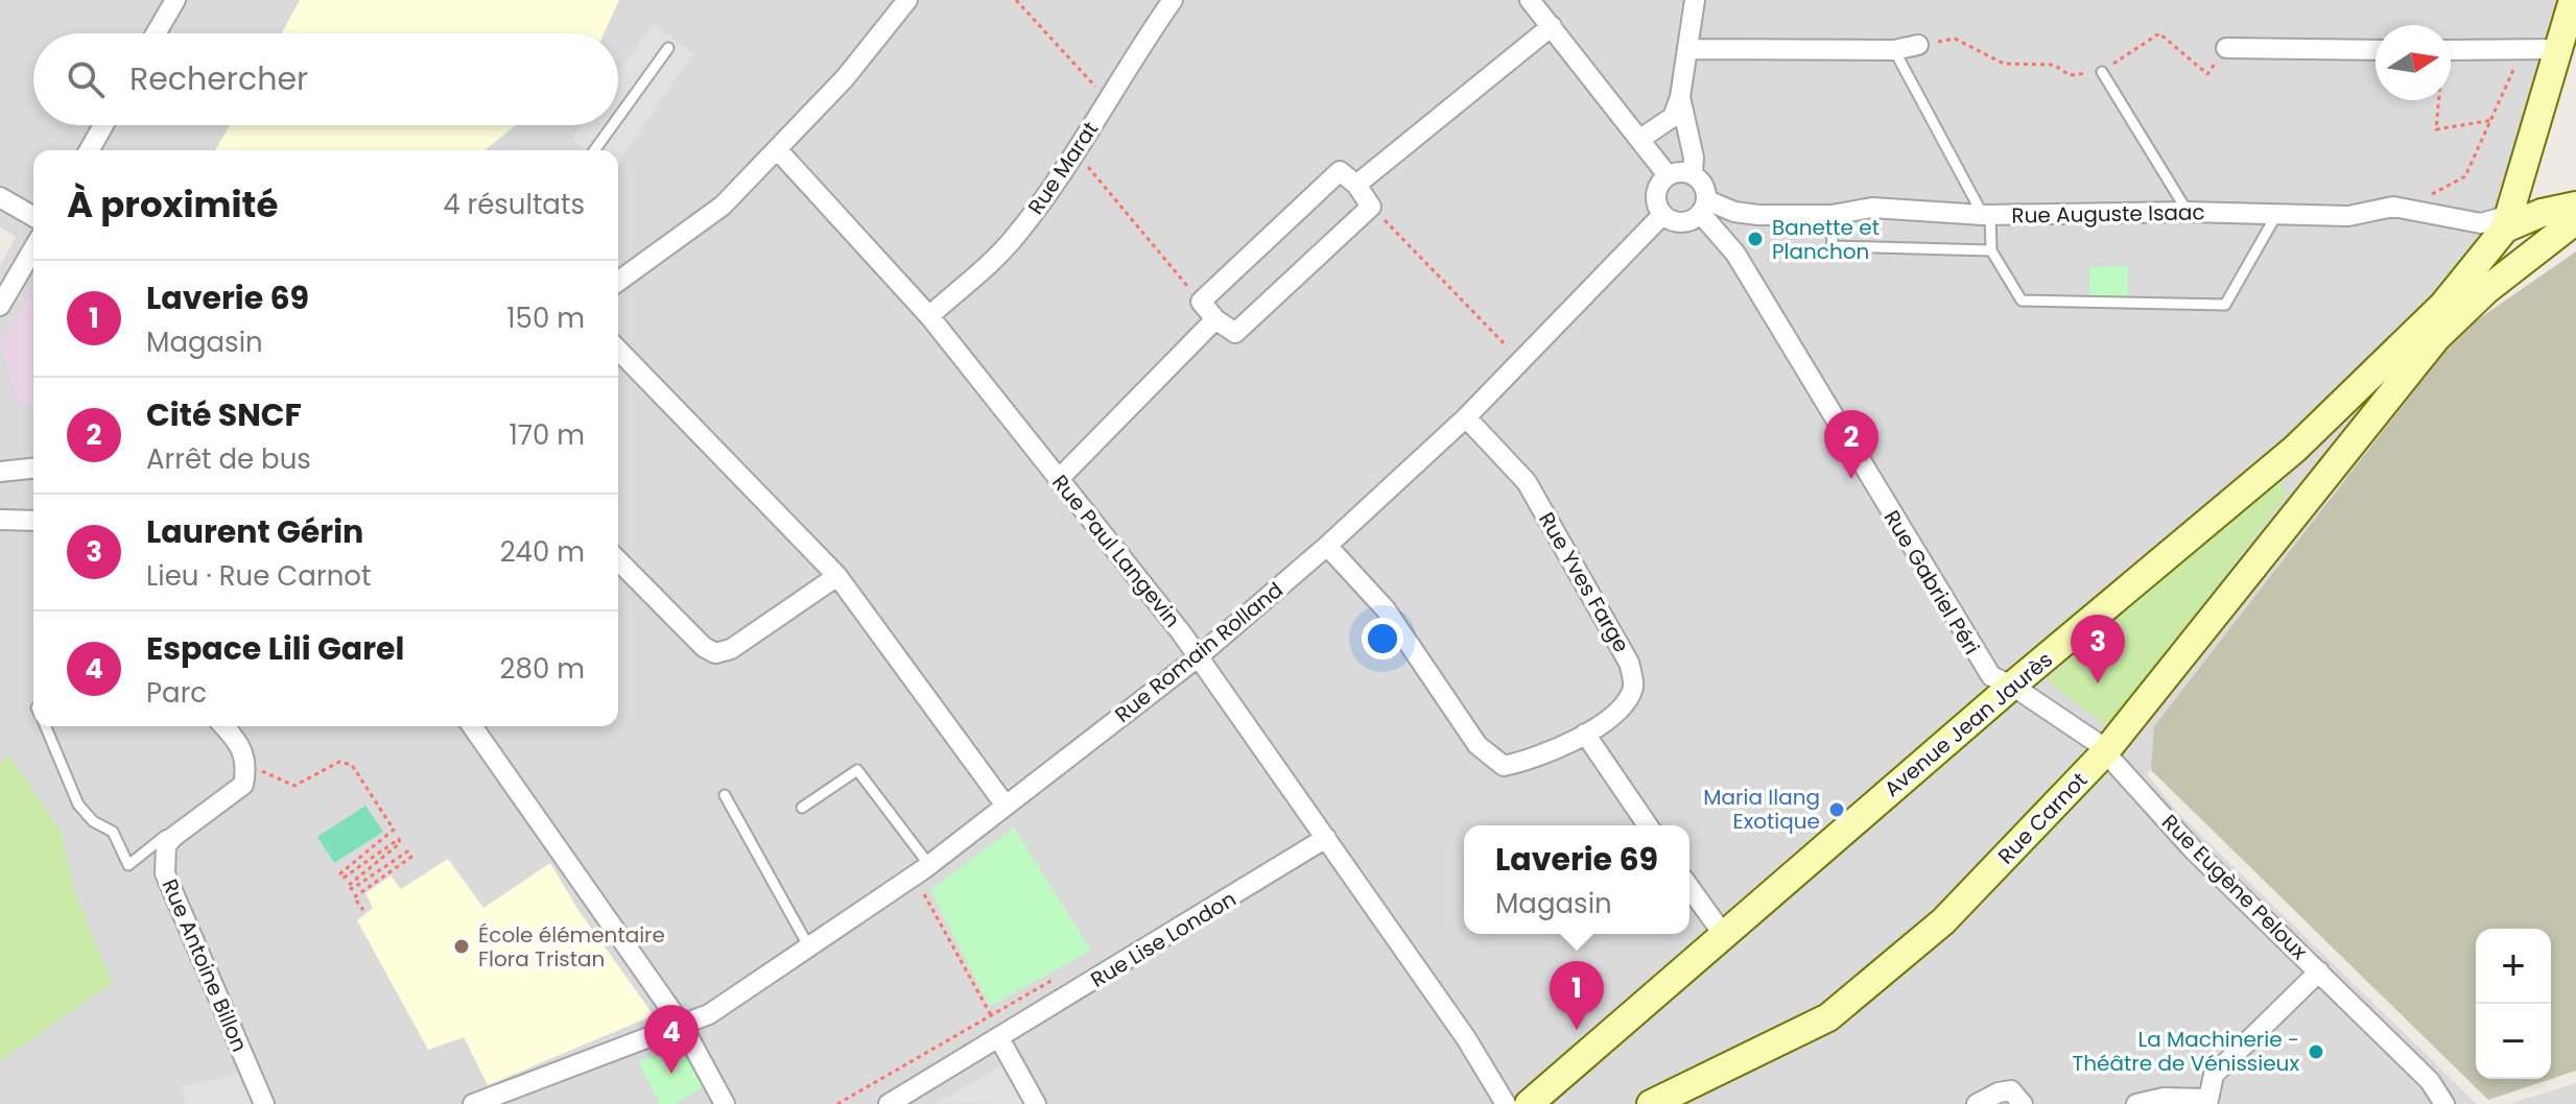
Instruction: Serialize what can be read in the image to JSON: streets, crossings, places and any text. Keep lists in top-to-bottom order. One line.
{"streets":{"main road":["Avenue Jean Jaurès","Rue Carnot"],"street":["Rue Marat","Rue Auguste Isaac","Rue Paul Langevin","Rue Yves Farge","Rue Gabriel Péri","Rue Romain Rolland","Rue Eugène Peloux","Rue Lise London","Rue Antoine Billon"]},"crossings":[["Rue Marat","Rue Paul Langevin"],["Rue Auguste Isaac","Rue Gabriel Péri"],["Rue Auguste Isaac","Rue Romain Rolland"],["Rue Auguste Isaac","Avenue Jean Jaurès"],["Rue Auguste Isaac","Rue Carnot"],["Rue Paul Langevin","Rue Romain Rolland"],["Rue Paul Langevin","Rue Lise London"],["Rue Yves Farge","Rue Romain Rolland"],["Rue Gabriel Péri","Rue Romain Rolland"],["Rue Gabriel Péri","Avenue Jean Jaurès"],["Rue Gabriel Péri","Rue Eugène Peloux"],["Avenue Jean Jaurès","Rue Carnot"],["Avenue Jean Jaurès","Rue Eugène Peloux"],["Rue Carnot","Rue Eugène Peloux"]],"places":["Banette et Planchon","Maria Ilang Exotique","École élémentaire Flora Tristan","La Machinerie - Théâtre de Vénissieux"],"north":"right","page":{"search":"Rechercher","heading":["À proximité","4 résultats"],"list":[{"mark":"1","name":"Laverie 69","note":"Magasin","value":"150 m"},{"mark":"2","name":"Cité SNCF","note":"Arrêt de bus","value":"170 m"},{"mark":"3","name":"Laurent Gérin","note":"Lieu · Rue Carnot","value":"240 m"},{"mark":"4","name":"Espace Lili Garel","note":"Parc","value":"280 m"}],"pins":["2","3","1","4"],"popup":["Laverie 69","Magasin"],"map_buttons":["+","−"]}}
